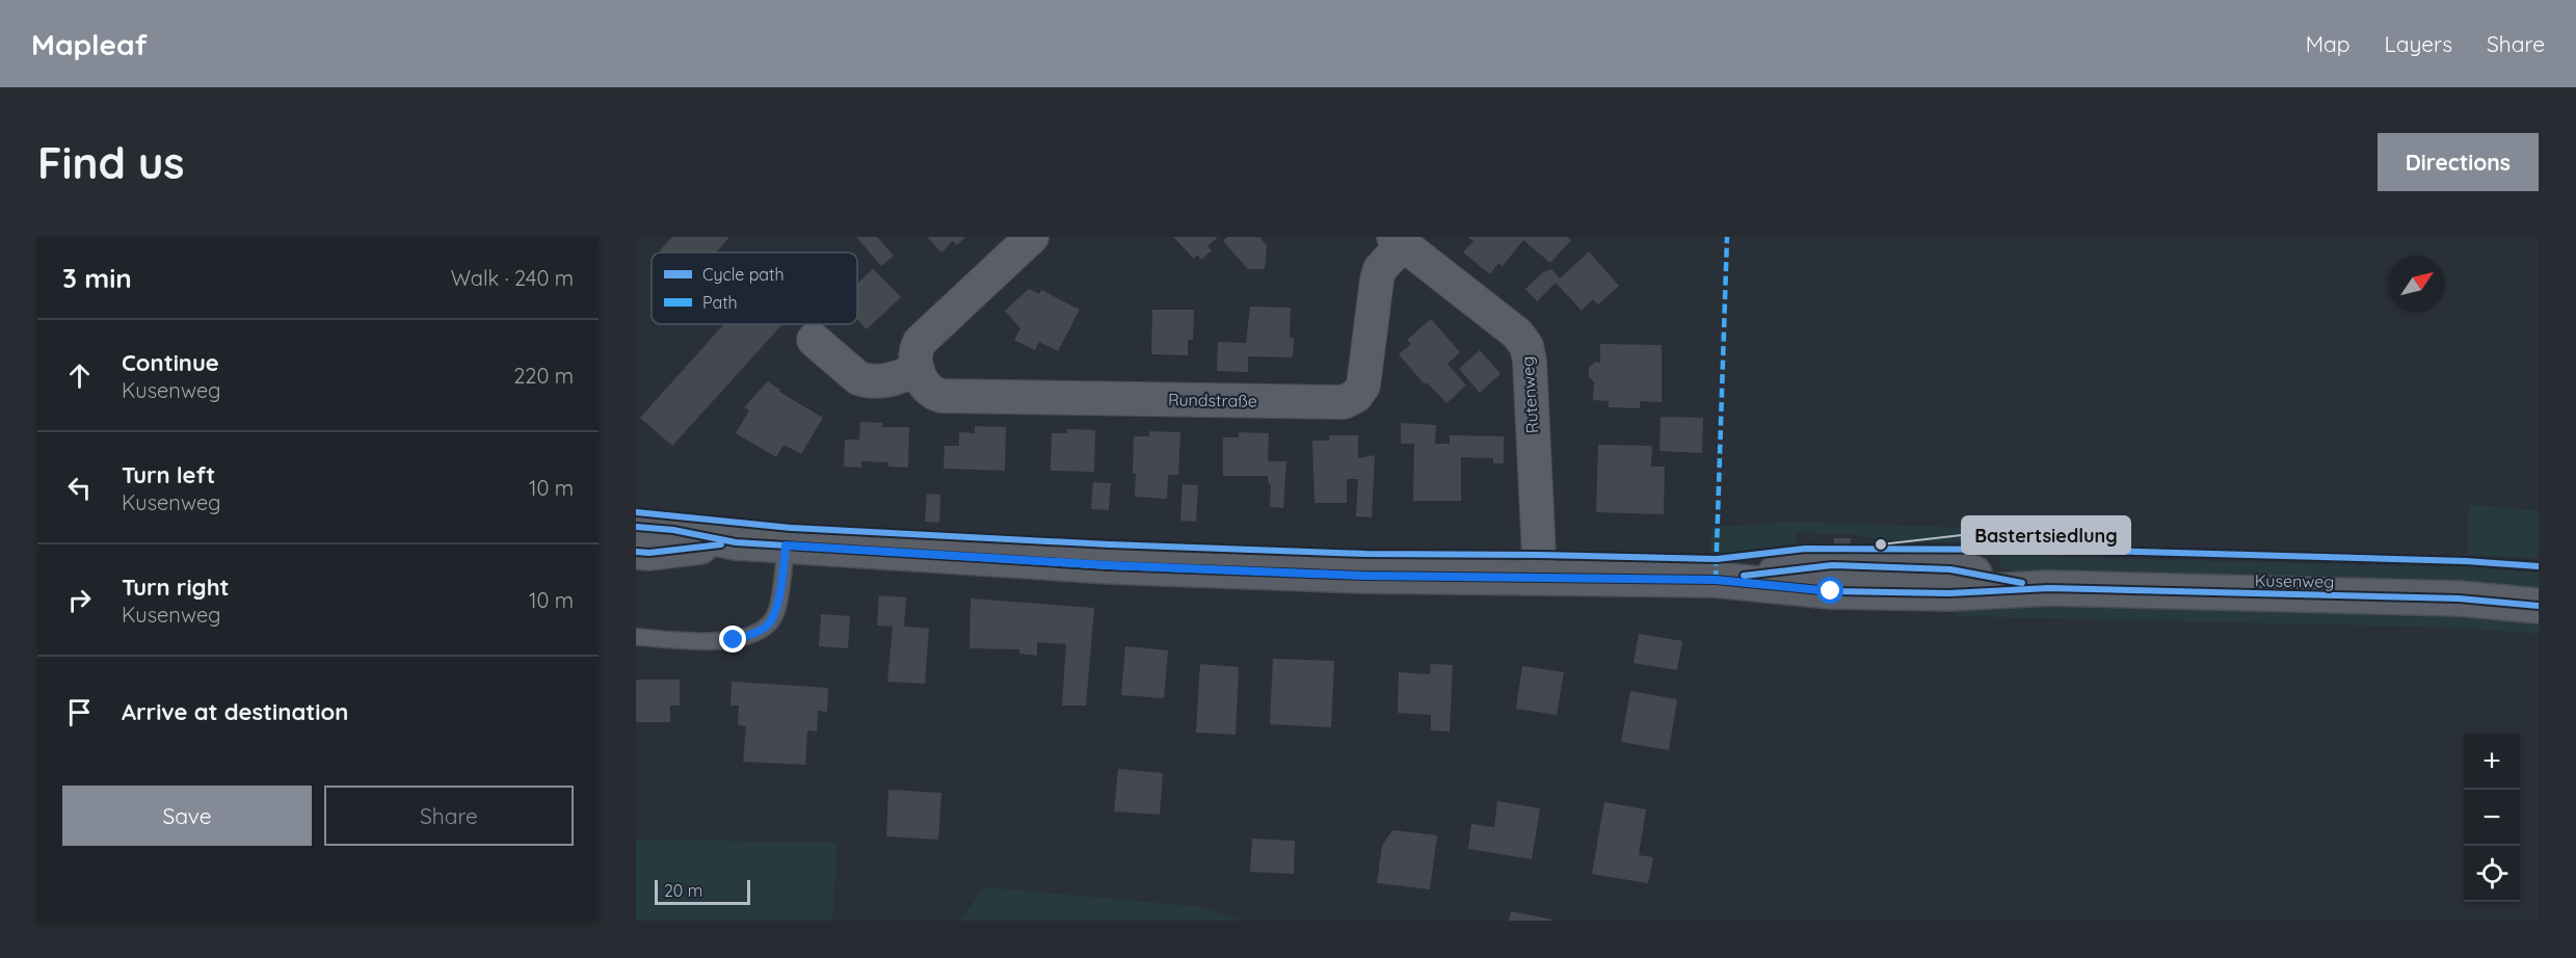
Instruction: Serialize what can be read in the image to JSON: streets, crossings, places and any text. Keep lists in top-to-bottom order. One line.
{"streets":{"street":["Rutenweg","Rundstraße","Kusenweg"]},"crossings":[["Rutenweg","Rundstraße"],["Rutenweg","Kusenweg"]],"places":["Bastertsiedlung"],"legend":["Cycle path","Path"],"scale_bar":"20 m","north":"top right","page":{"header":"Mapleaf","nav":["Map","Layers","Share"],"buttons":["Directions",["Save","Share"]],"title":"Find us","heading":["3 min","Walk · 240 m"],"list":[["Continue","Kusenweg","220 m"],["Turn left","Kusenweg","10 m"],["Turn right","Kusenweg","10 m"],"Arrive at destination"],"map_buttons":["+","−"],"scale":"20 m"}}
